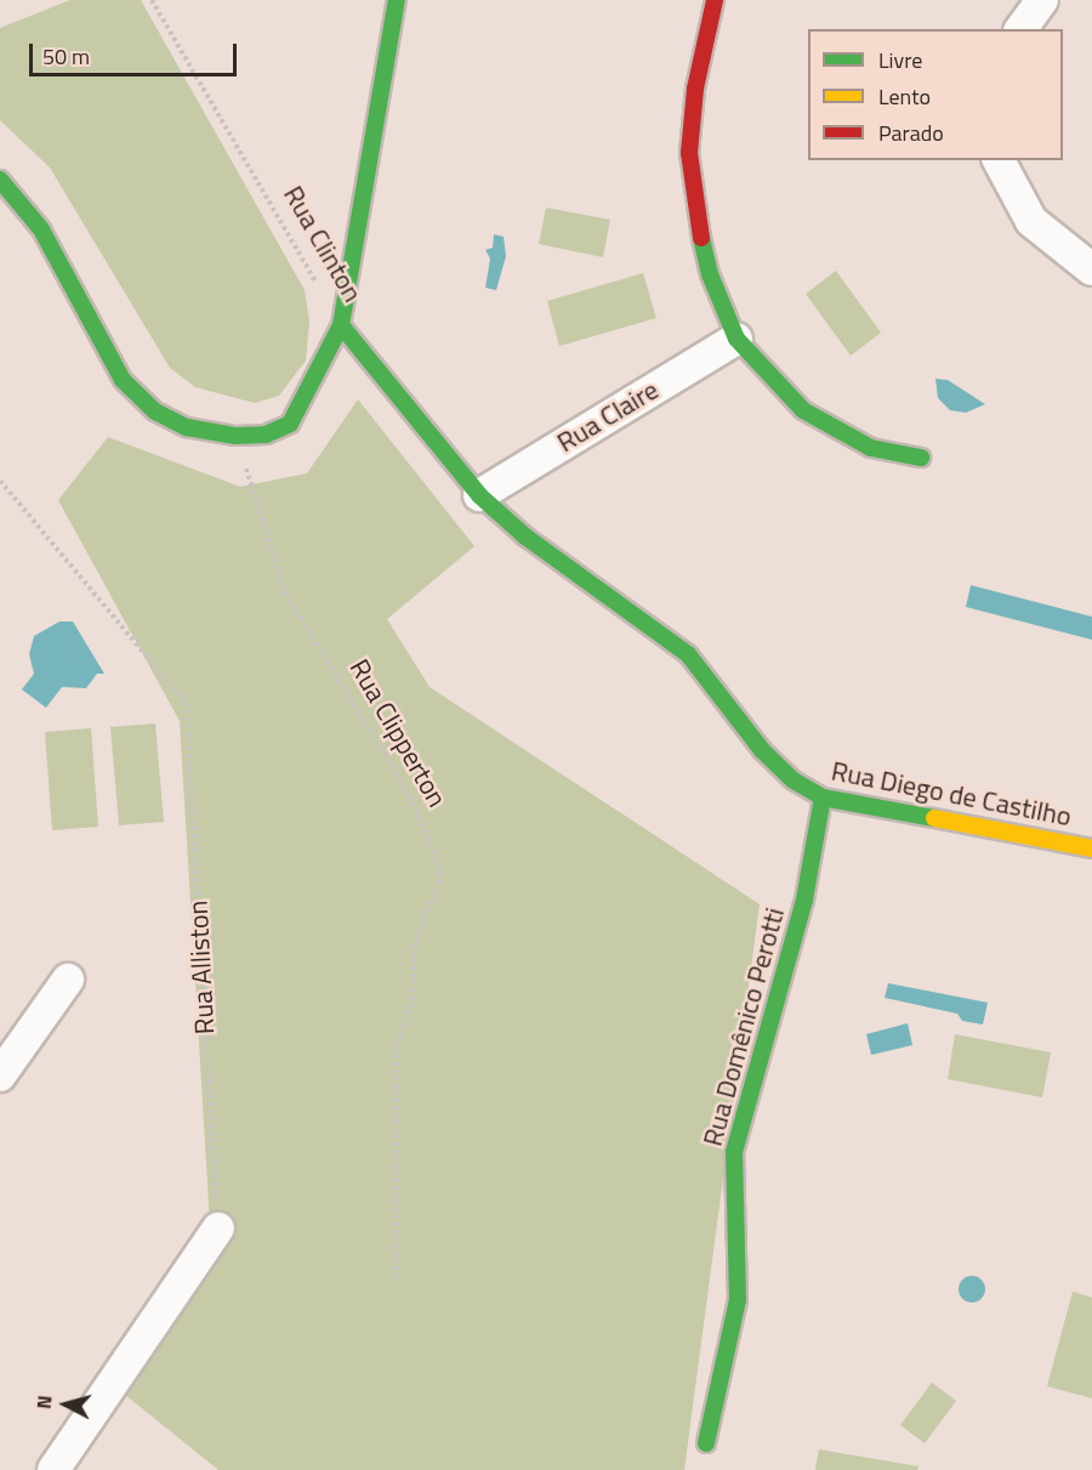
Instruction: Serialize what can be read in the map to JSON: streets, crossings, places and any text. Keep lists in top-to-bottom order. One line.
{"streets":{"street":["Rua Clinton","Rua Claire","Rua Diego de Castilho","Rua Domênico Perotti"],"path":["Rua Clipperton","Rua Alliston"]},"crossings":[["Rua Clinton","Rua Claire"],["Rua Clinton","Rua Diego de Castilho"],["Rua Claire","Rua Diego de Castilho"],["Rua Diego de Castilho","Rua Domênico Perotti"]],"legend":["Livre","Lento","Parado"],"scale_bar":"50 m","north":"left"}
